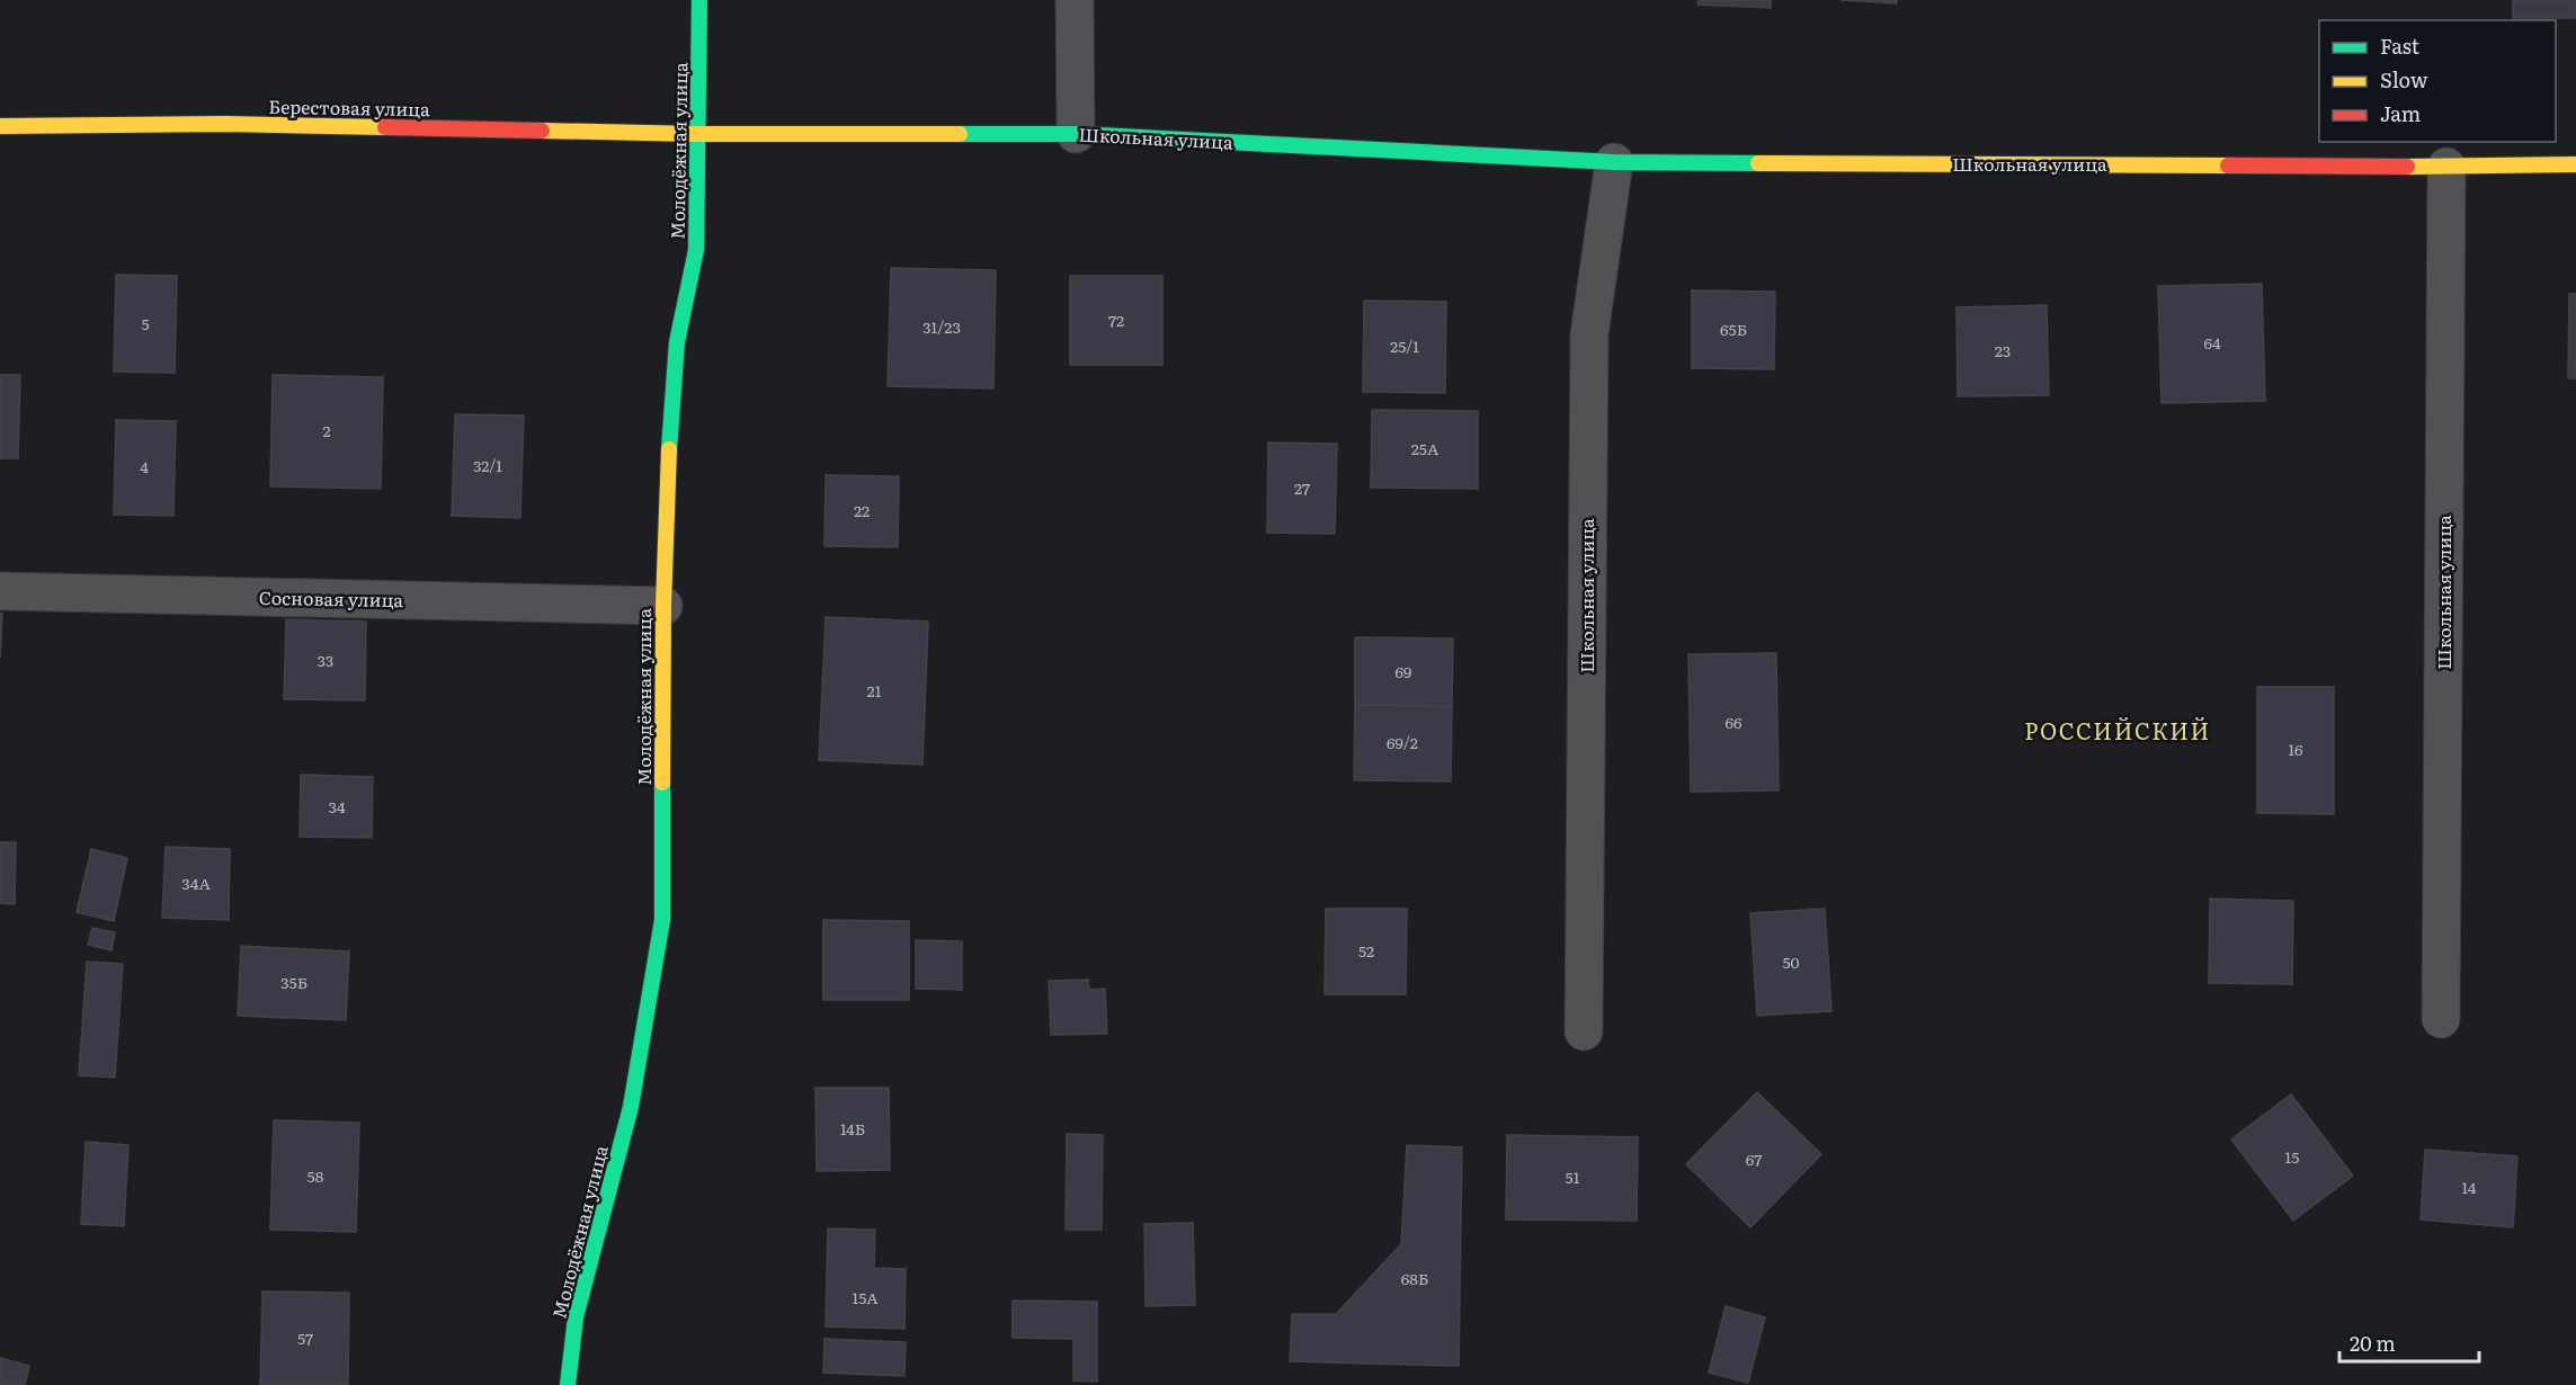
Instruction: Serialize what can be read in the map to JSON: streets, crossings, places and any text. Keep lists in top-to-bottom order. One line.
{"streets":{"street":["Берестовая улица","Школьная улица","Молодёжная улица","Сосновая улица"]},"crossings":[["Берестовая улица","Школьная улица"],["Берестовая улица","Молодёжная улица"],["Школьная улица","Молодёжная улица"],["Молодёжная улица","Сосновая улица"]],"districts":["РОССИЙСКИЙ"],"house_numbers":["72","5","31/23","65Б","64","25/1","23","2","25А","32/1","4","27","22","33","69","21","66","69/2","16","34","34А","52","50","35Б","14Б","15","67","58","51","14","68Б","15А","57"],"legend":["Fast","Slow","Jam"],"scale_bar":"20 m"}
